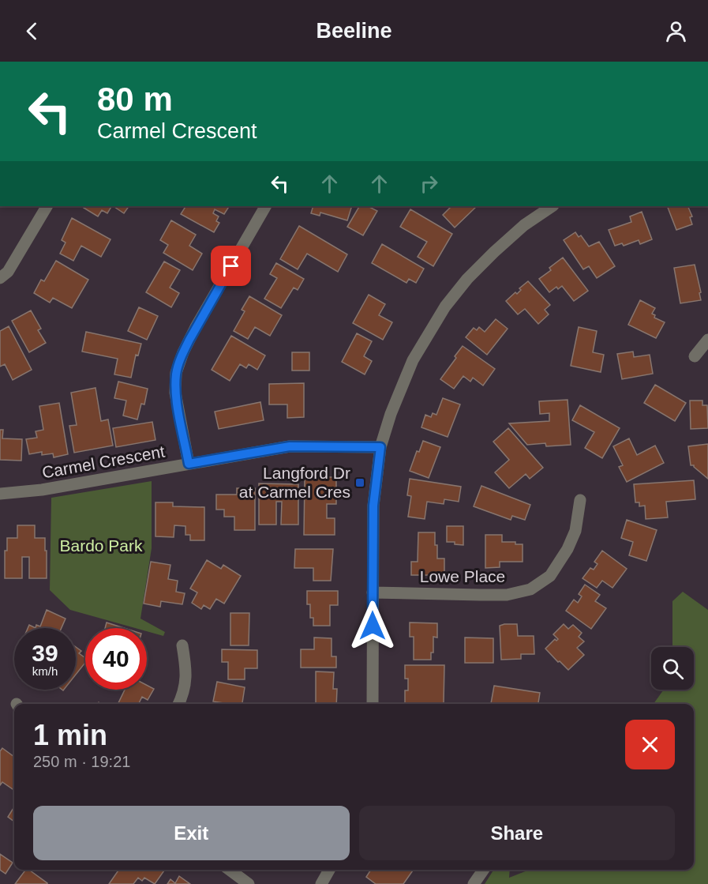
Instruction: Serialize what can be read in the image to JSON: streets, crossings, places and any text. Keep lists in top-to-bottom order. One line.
{"streets":{"street":["Carmel Crescent","Lowe Place"]},"parks":["Bardo Park"],"places":{"transit":["Langford Dr at Carmel Cres"]},"page":{"header":"Beeline","turn":["80 m","Carmel Crescent"],"speed":"39 km/h","limit":"40","heading":["1 min","250 m · 19:21"],"buttons":["Exit","Share"]}}
